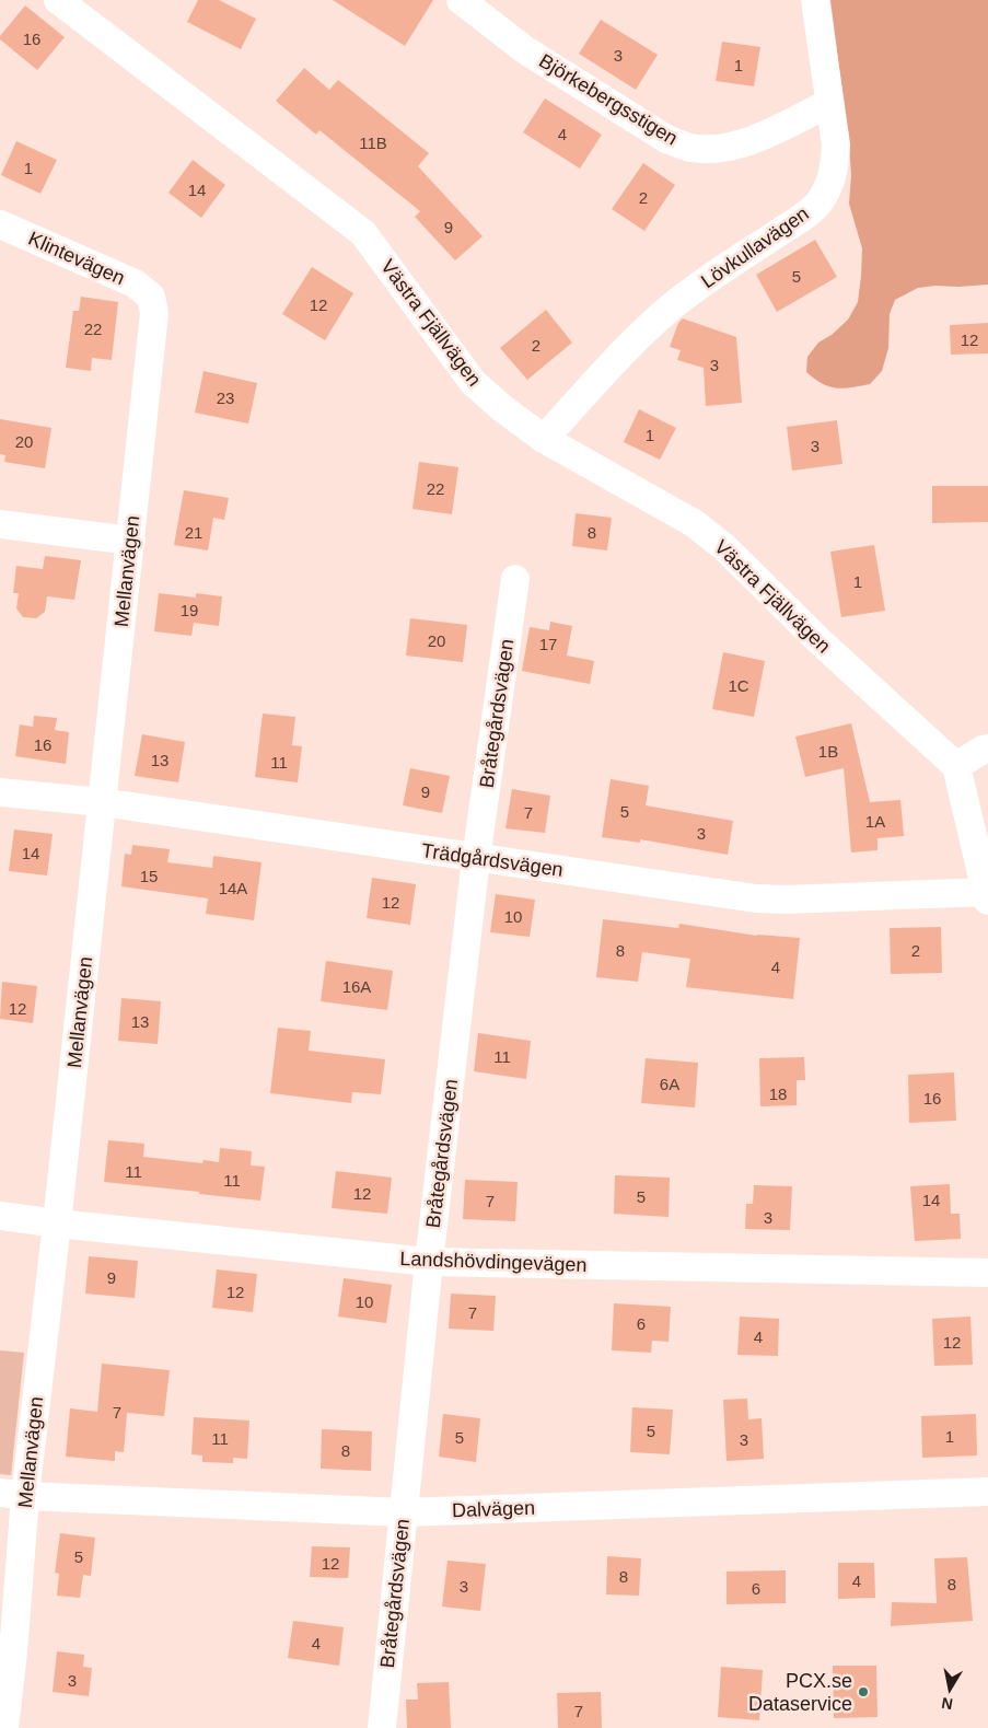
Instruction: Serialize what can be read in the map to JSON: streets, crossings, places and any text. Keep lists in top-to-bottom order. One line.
{"streets":{"street":["Björkebergsstigen","Lövkullavägen","Klintevägen","Västra Fjällvägen","Mellanvägen","Bråtegårdsvägen","Trädgårdsvägen","Landshövdingevägen","Dalvägen"]},"crossings":[["Björkebergsstigen","Lövkullavägen"],["Lövkullavägen","Västra Fjällvägen"],["Klintevägen","Mellanvägen"],["Mellanvägen","Trädgårdsvägen"],["Mellanvägen","Landshövdingevägen"],["Mellanvägen","Dalvägen"],["Bråtegårdsvägen","Trädgårdsvägen"],["Bråtegårdsvägen","Landshövdingevägen"],["Bråtegårdsvägen","Dalvägen"]],"places":["PCX.se Dataservice"],"house_numbers":["16","3","1","4","11B","1","14","2","9","5","12","22","12","2","3","23","1","20","3","22","21","8","1","19","20","17","1C","16","1B","13","11","9","5","7","1A","3","14","15","14A","12","10","8","2","4","16A","12","13","11","6A","18","16","11","11","12","5","14","7","3","9","12","10","7","6","4","12","7","5","1","5","11","3","8","5","12","8","4","8","3","6","4","3","7"],"north":"bottom"}
